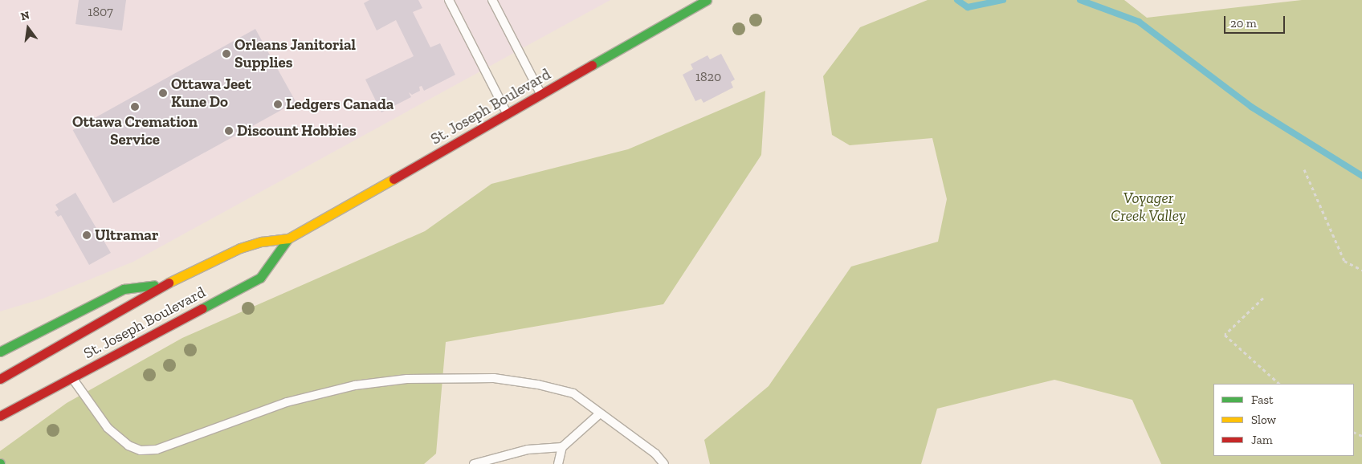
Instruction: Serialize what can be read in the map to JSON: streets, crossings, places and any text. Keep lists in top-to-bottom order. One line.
{"streets":{"main road":["St. Joseph Boulevard"]},"parks":["Voyager Creek Valley"],"places":["Orleans Janitorial Supplies","Ottawa Jeet Kune Do","Ledgers Canada","Ottawa Cremation Service","Discount Hobbies","Ultramar"],"house_numbers":["1807","1820"],"legend":["Fast","Slow","Jam"],"scale_bar":"20 m","north":"top"}
